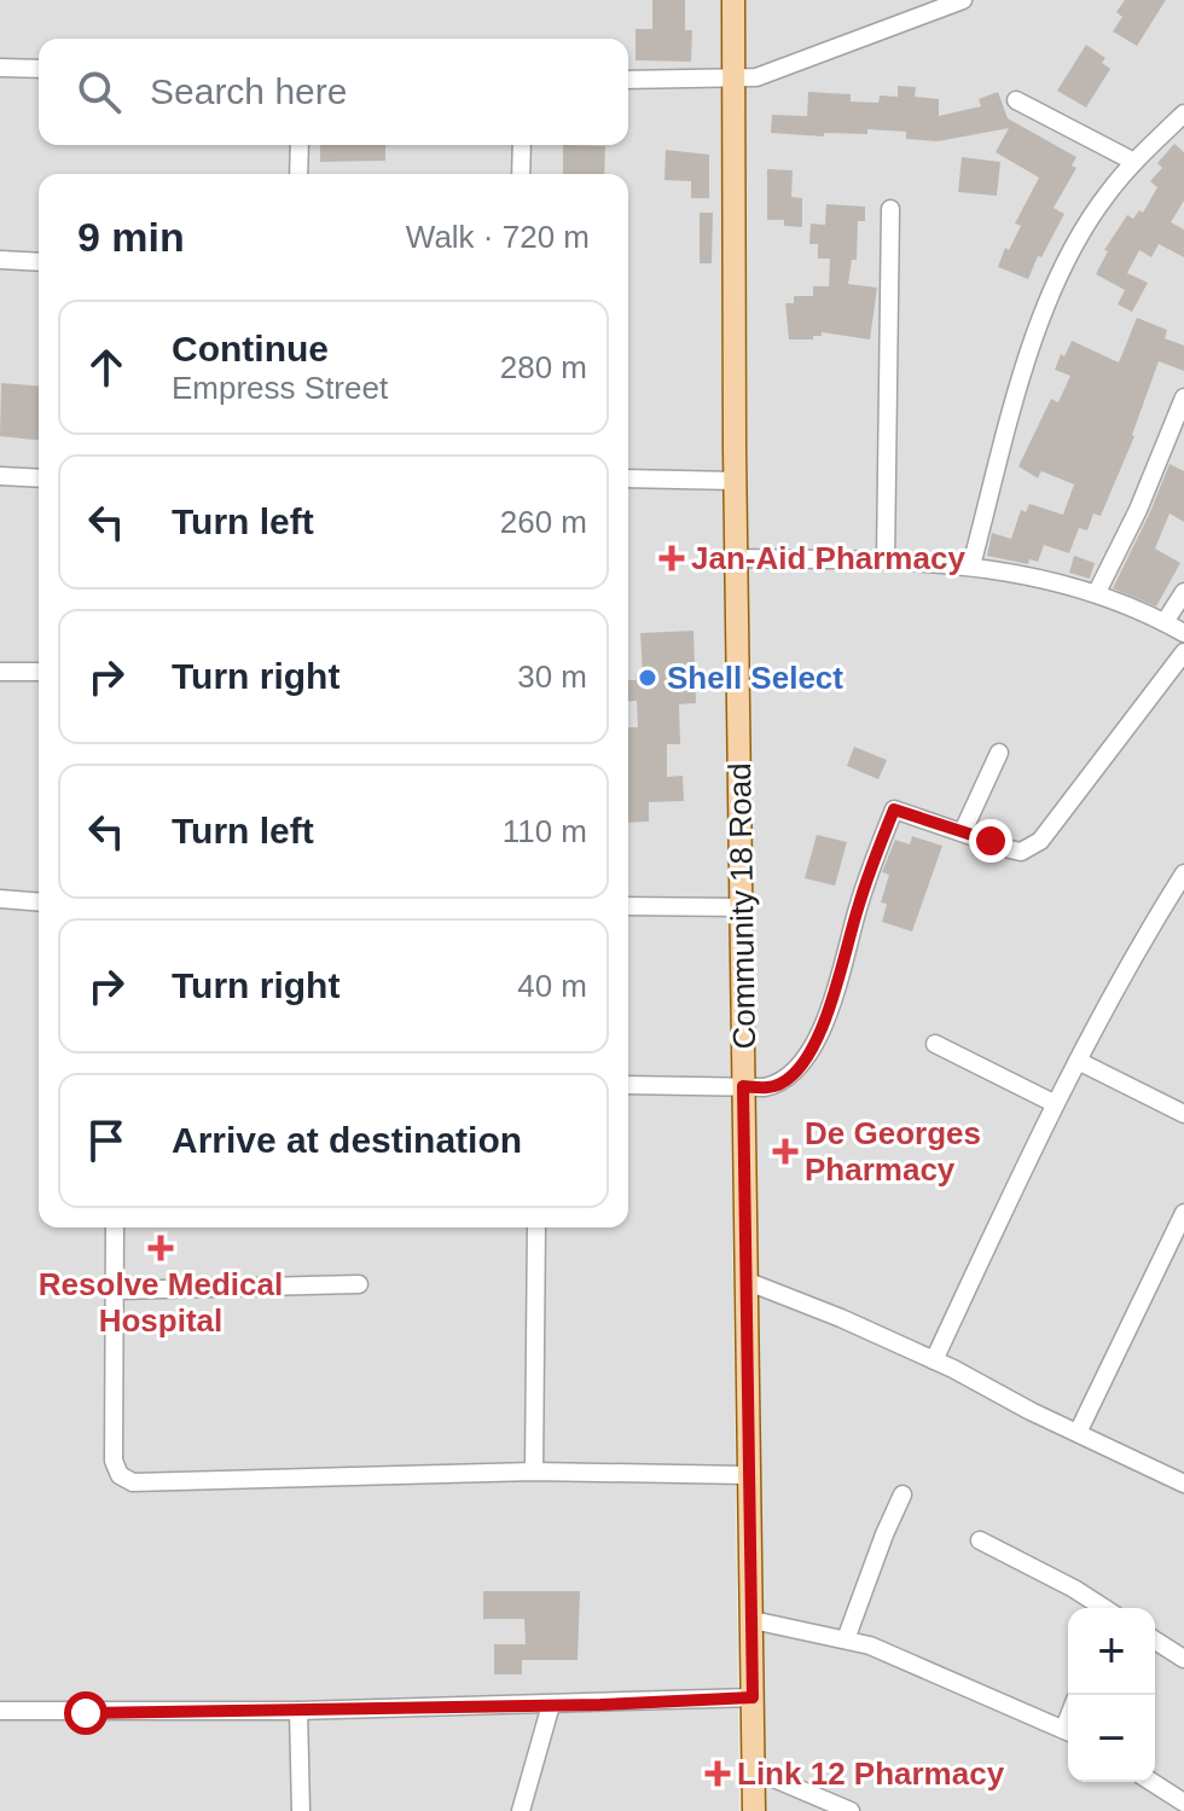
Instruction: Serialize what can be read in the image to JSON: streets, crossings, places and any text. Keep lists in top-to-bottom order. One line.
{"streets":{"main road":["Community 18 Road"]},"places":{"health":["Jan-Aid Pharmacy","De Georges Pharmacy","Resolve Medical Hospital","Link 12 Pharmacy"],"other":["Shell Select"]},"page":{"search":"Search here","heading":["9 min","Walk · 720 m"],"list":[["Continue","Empress Street","280 m"],["Turn left","260 m"],["Turn right","30 m"],["Turn left","110 m"],["Turn right","40 m"],"Arrive at destination"],"map_buttons":["+","−"]}}
